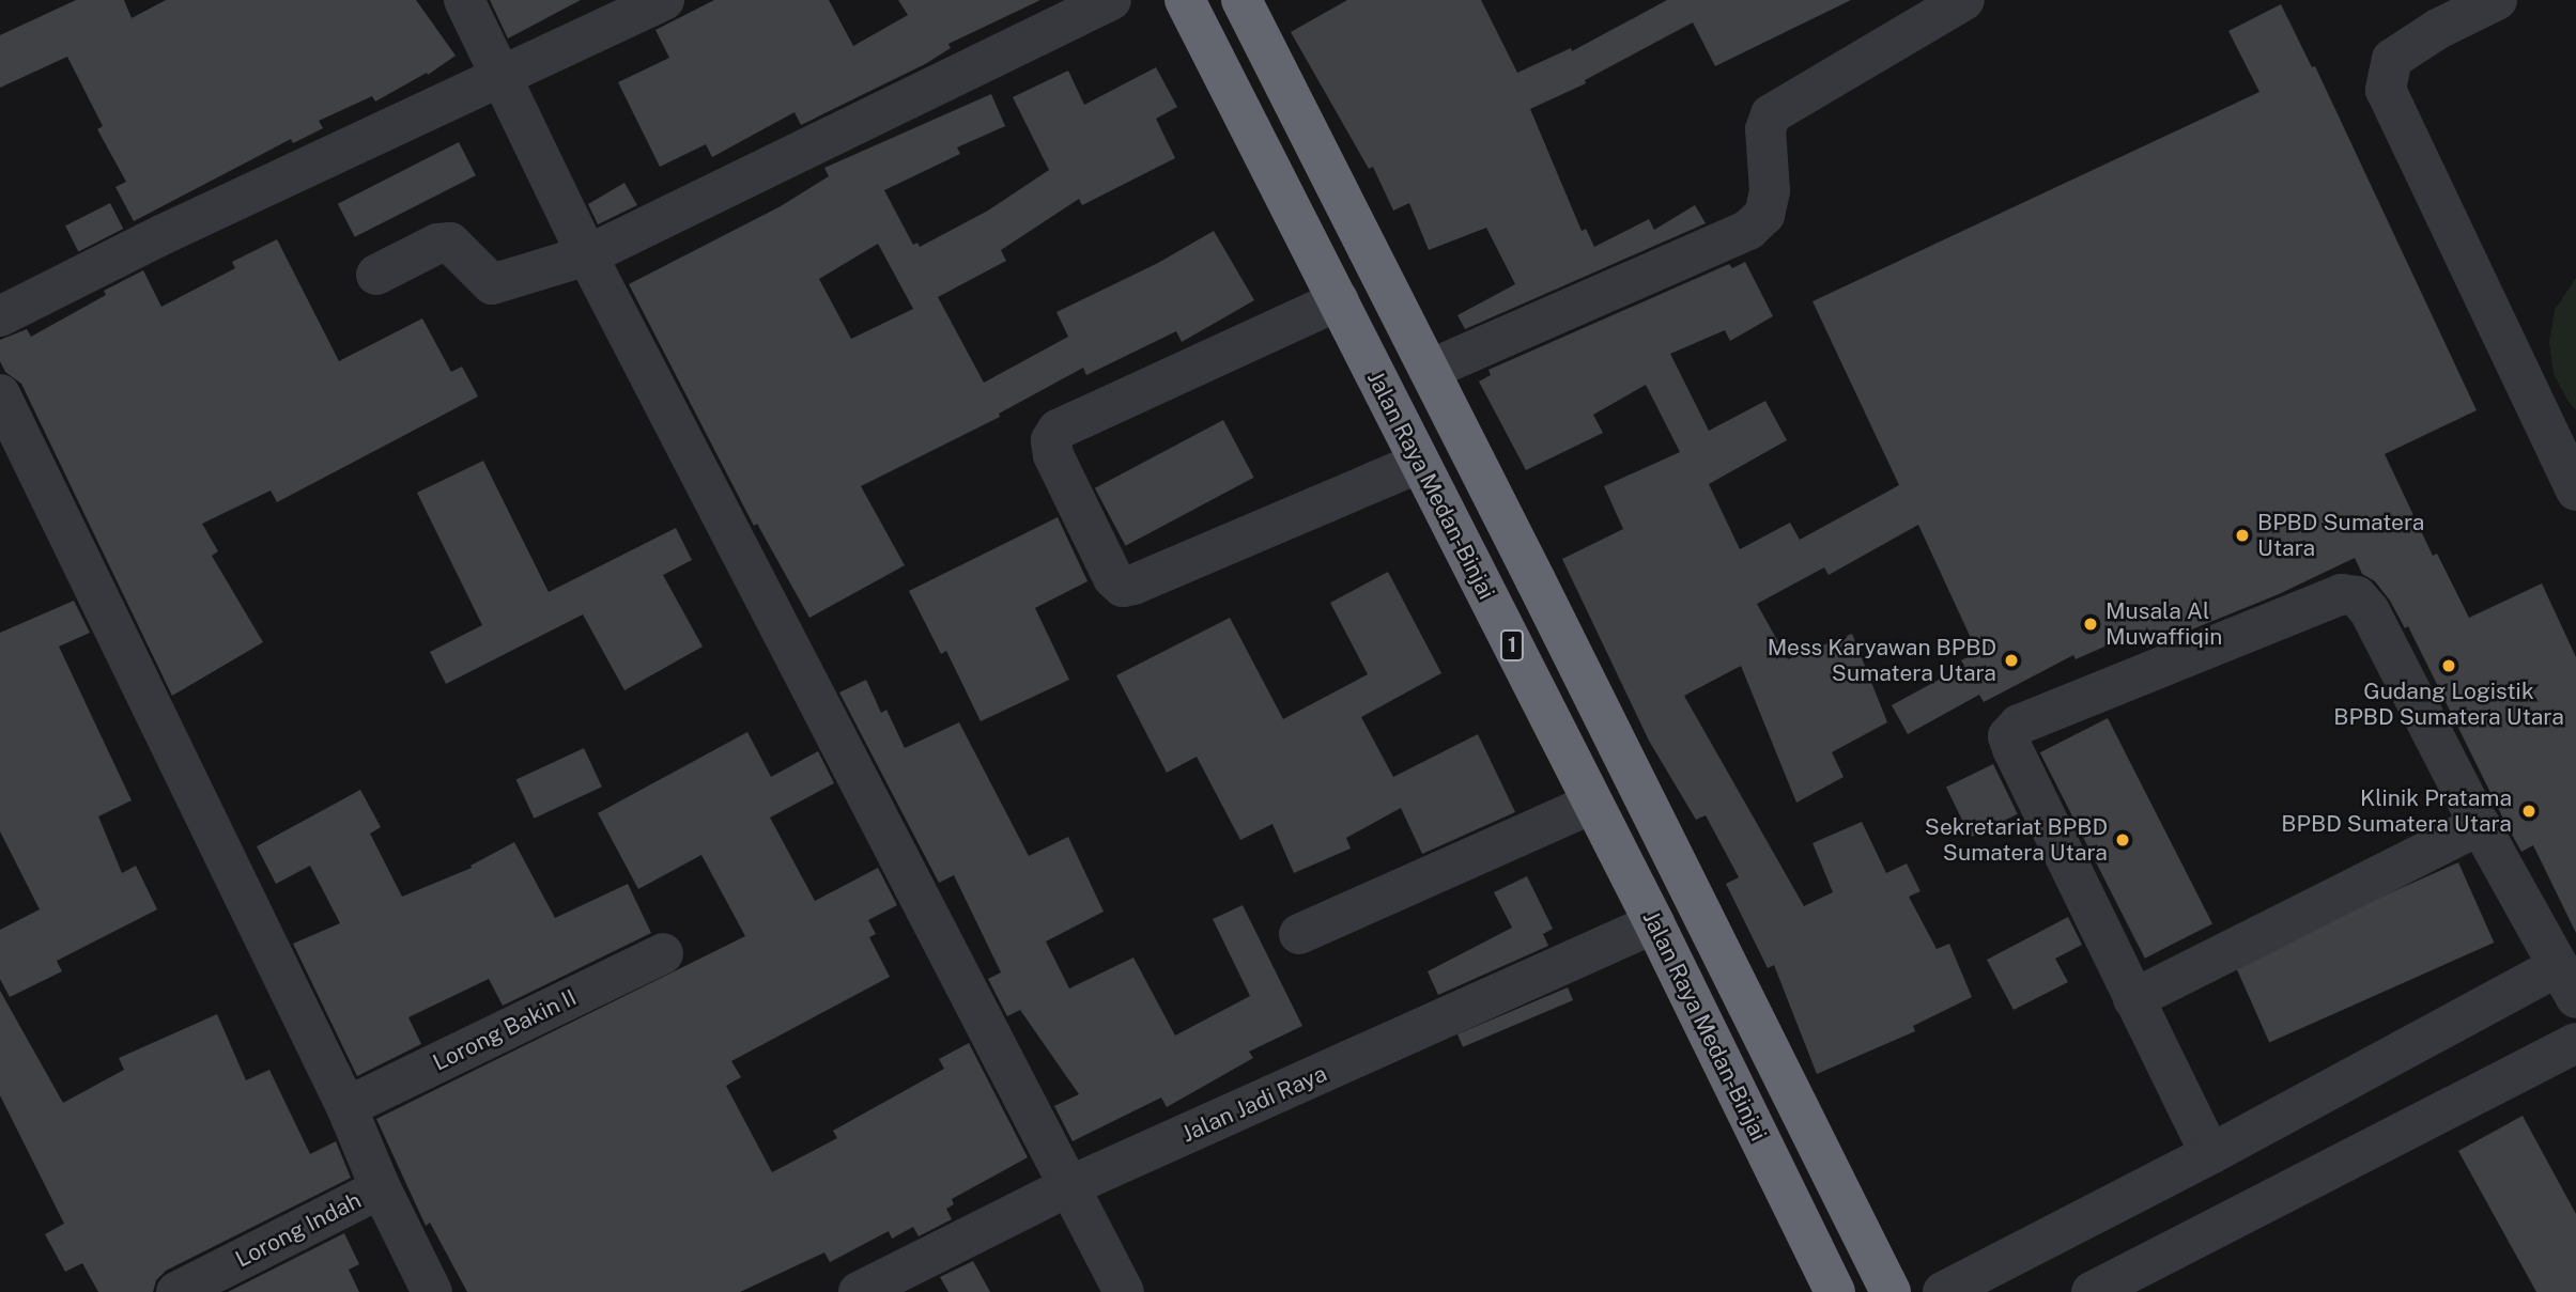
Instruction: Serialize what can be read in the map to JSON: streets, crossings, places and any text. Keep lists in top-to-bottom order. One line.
{"streets":{"highway":["Jalan Raya Medan-Binjai","1"],"street":["Lorong Bakin II","Jalan Jadi Raya","Lorong Indah"]},"crossings":[["Jalan Raya Medan-Binjai","Jalan Jadi Raya"]],"places":["BPBD Sumatera Utara","Musala Al Muwaffiqin","Mess Karyawan BPBD Sumatera Utara","Gudang Logistik BPBD Sumatera Utara","Klinik Pratama BPBD Sumatera Utara","Sekretariat BPBD Sumatera Utara"]}
